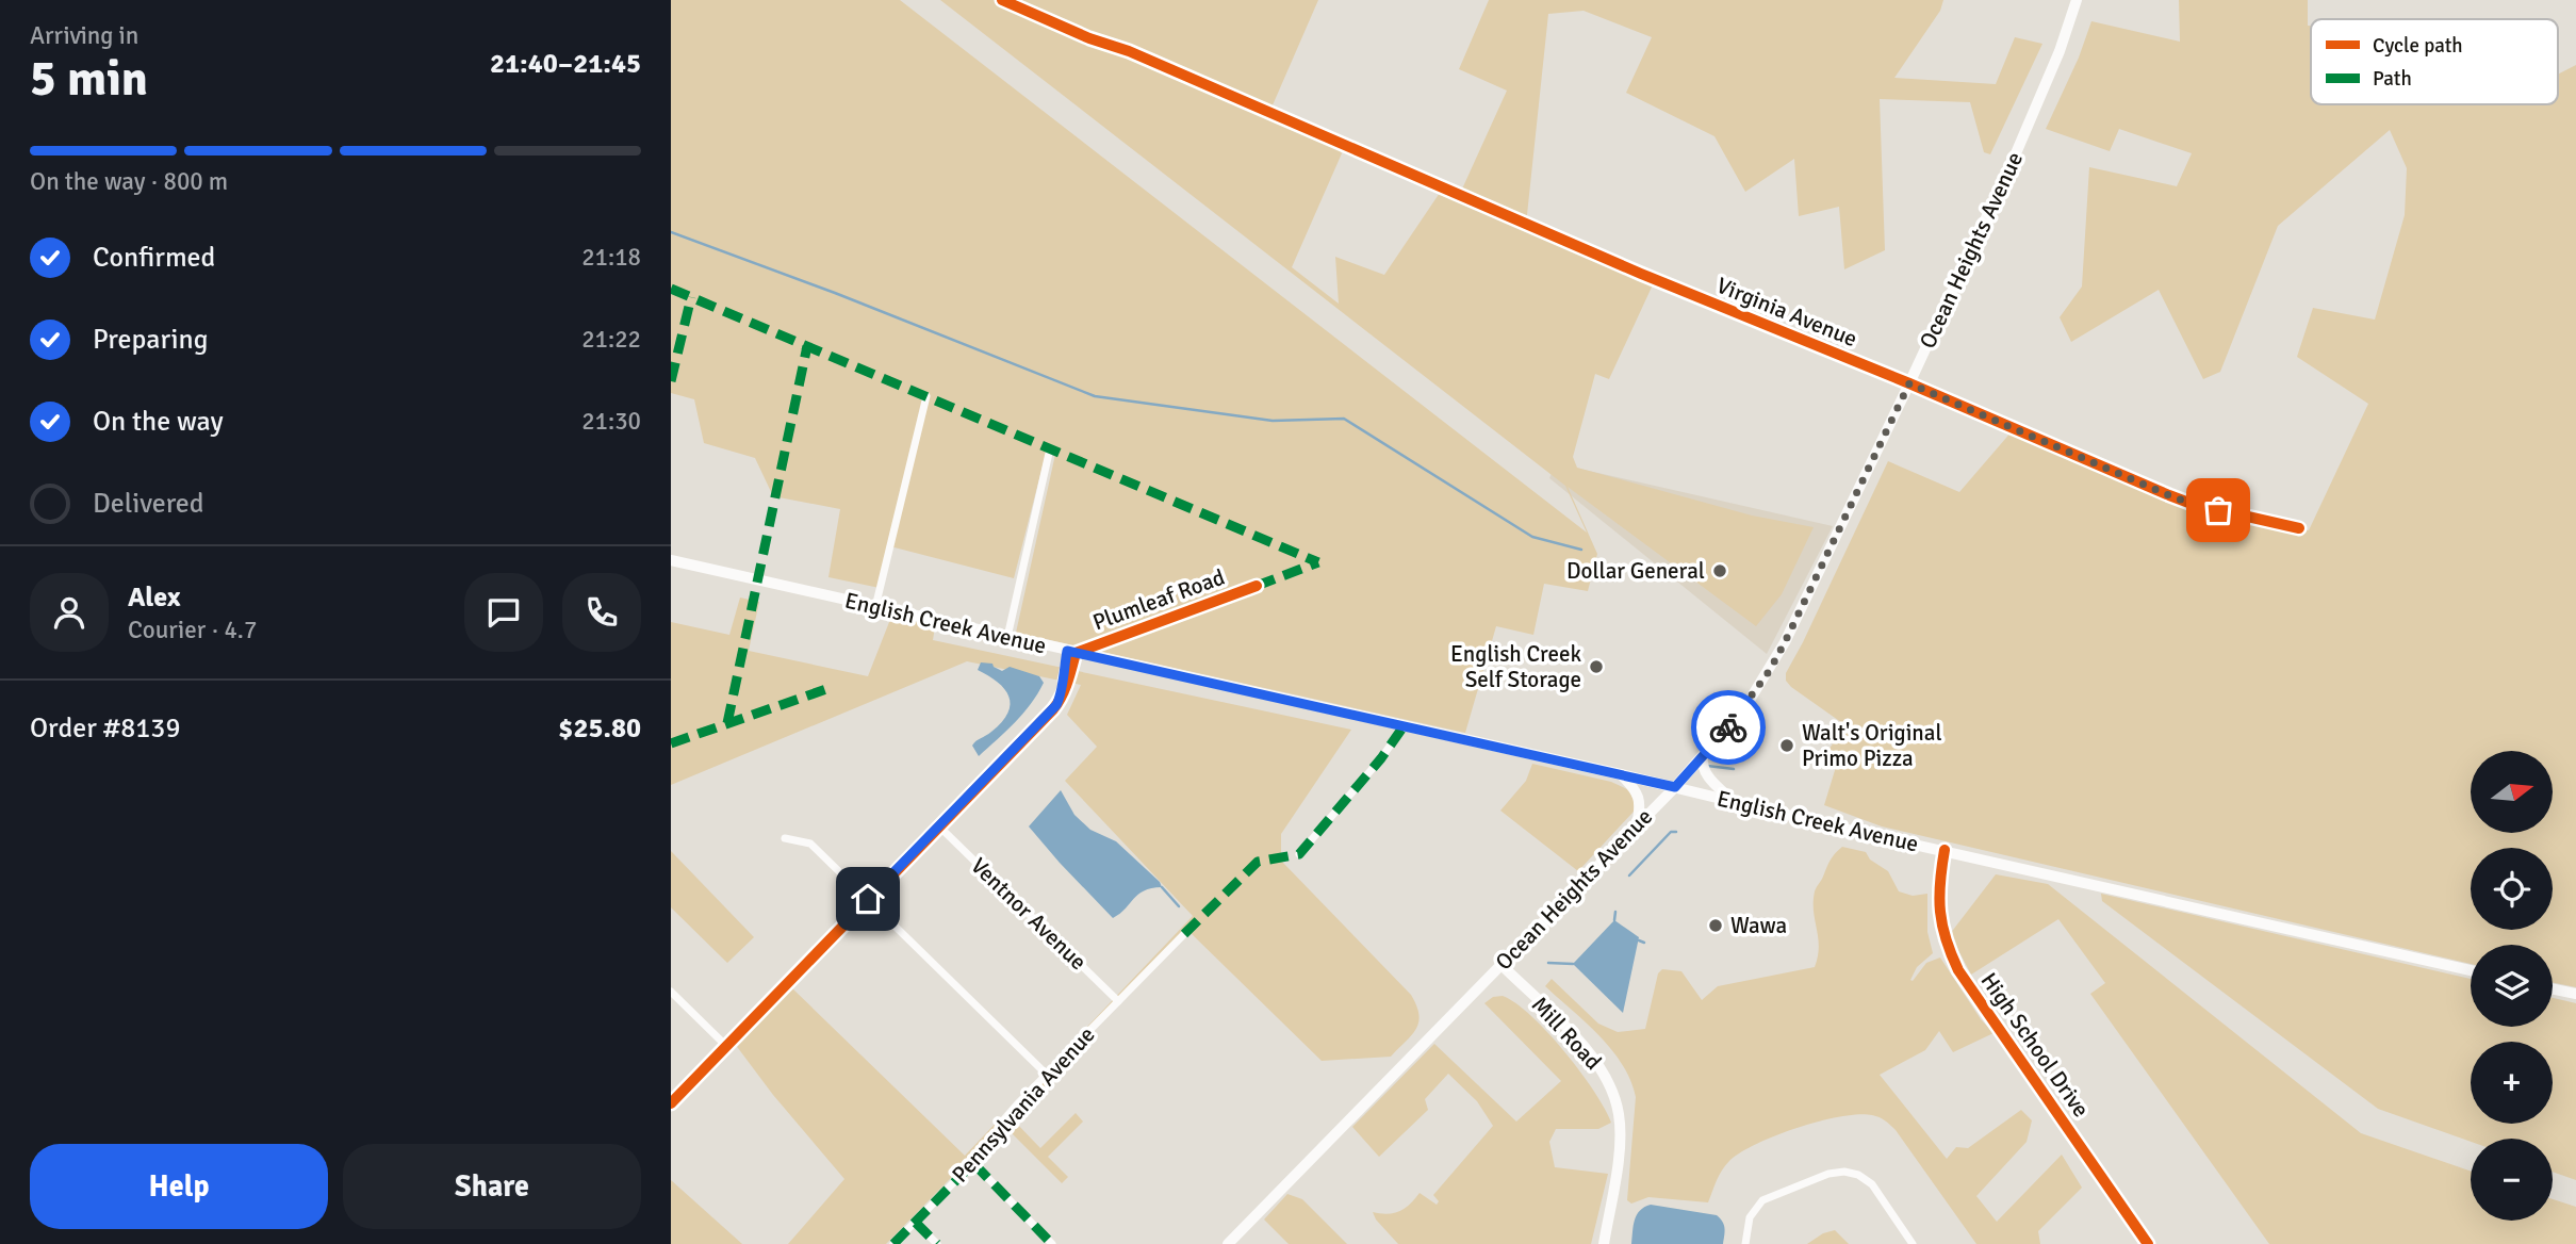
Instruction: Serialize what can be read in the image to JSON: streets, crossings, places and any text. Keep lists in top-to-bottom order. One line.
{"streets":{"main road":["Ocean Heights Avenue","English Creek Avenue","Mill Road"],"street":["Virginia Avenue","Plumleaf Road","Ventnor Avenue","High School Drive","Pennsylvania Avenue"]},"crossings":[["Ocean Heights Avenue","Virginia Avenue"],["Ocean Heights Avenue","English Creek Avenue"],["Ocean Heights Avenue","Mill Road"],["Plumleaf Road","English Creek Avenue"],["English Creek Avenue","High School Drive"],["Ventnor Avenue","Pennsylvania Avenue"]],"places":["Dollar General","English Creek Self Storage","Walt's Original Primo Pizza","Wawa"],"legend":["Cycle path","Path"],"north":"right","page":{"heading":["5 min","Arriving in","21:40–21:45"],"panel":["Alex","Courier · 4.7","Order #8139","$25.80"],"bar":"On the way · 800 m","list":[["Confirmed","21:18"],["Preparing","21:22"],["On the way","21:30"],"Delivered"],"map_buttons":["+","−"],"buttons":["Help","Share"]}}
